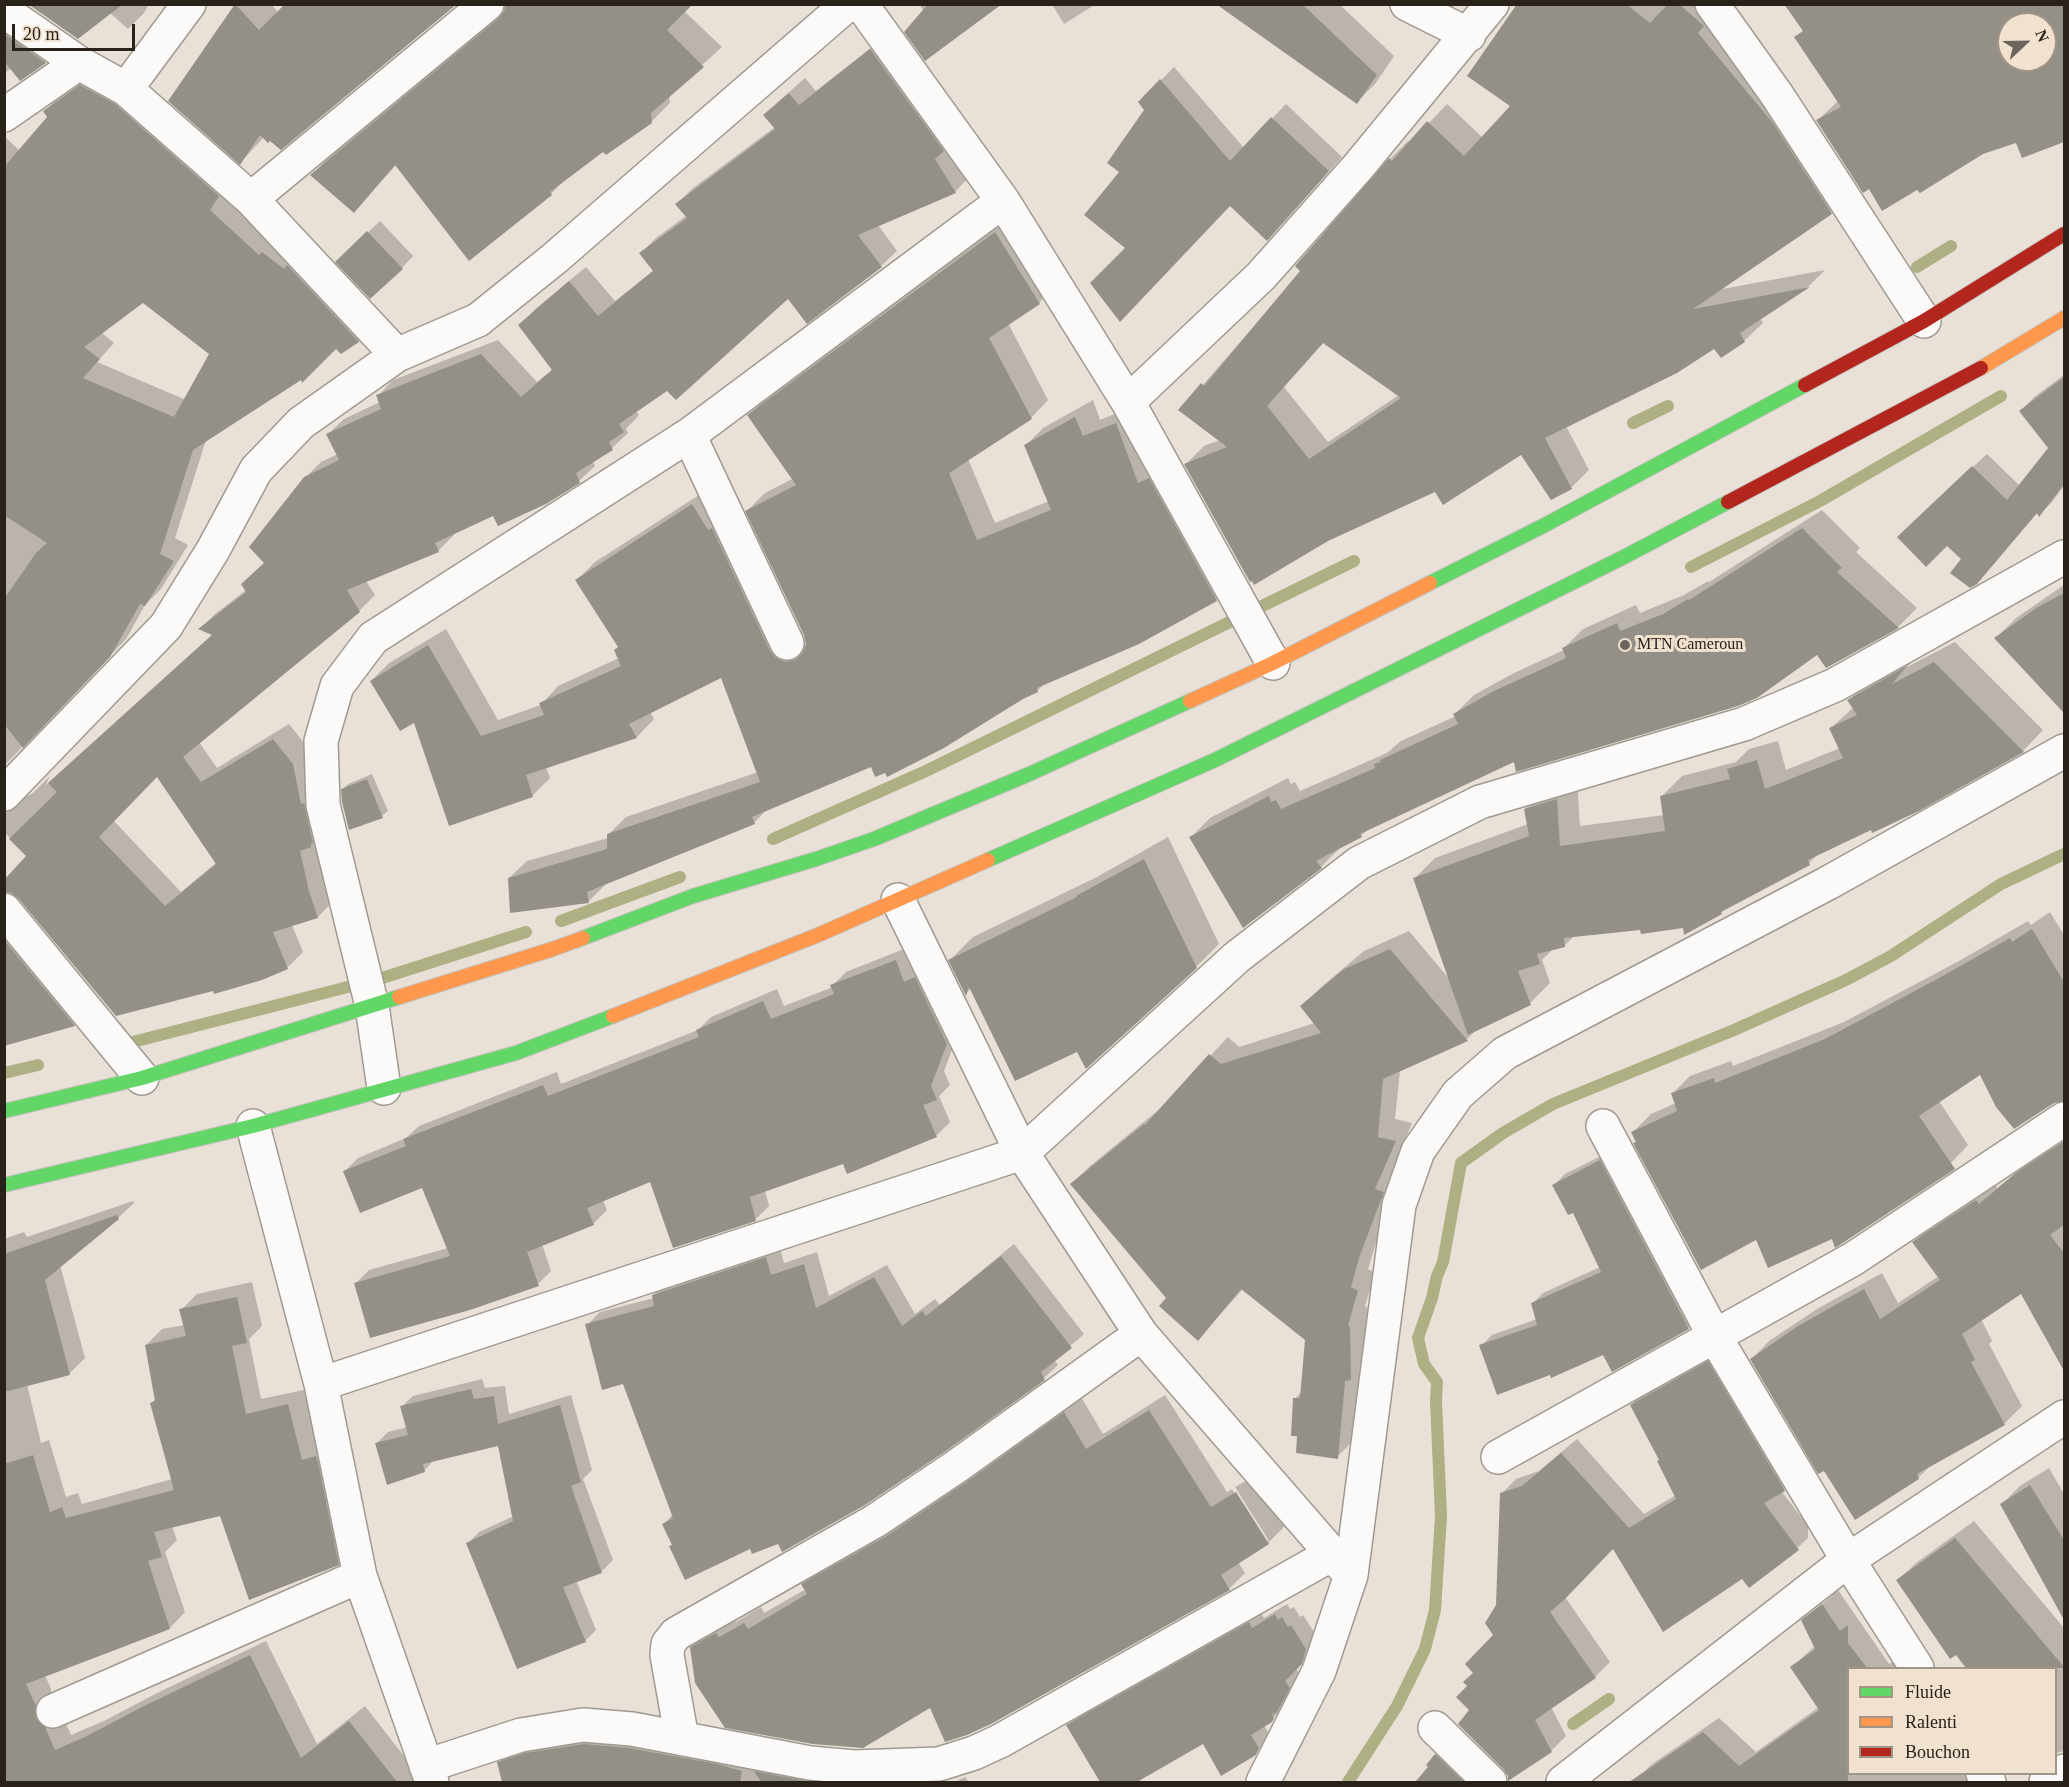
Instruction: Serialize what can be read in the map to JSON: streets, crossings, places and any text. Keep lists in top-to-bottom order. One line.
{"places":["MTN Cameroun"],"legend":["Fluide","Ralenti","Bouchon"],"scale_bar":"20 m","north":"right"}
